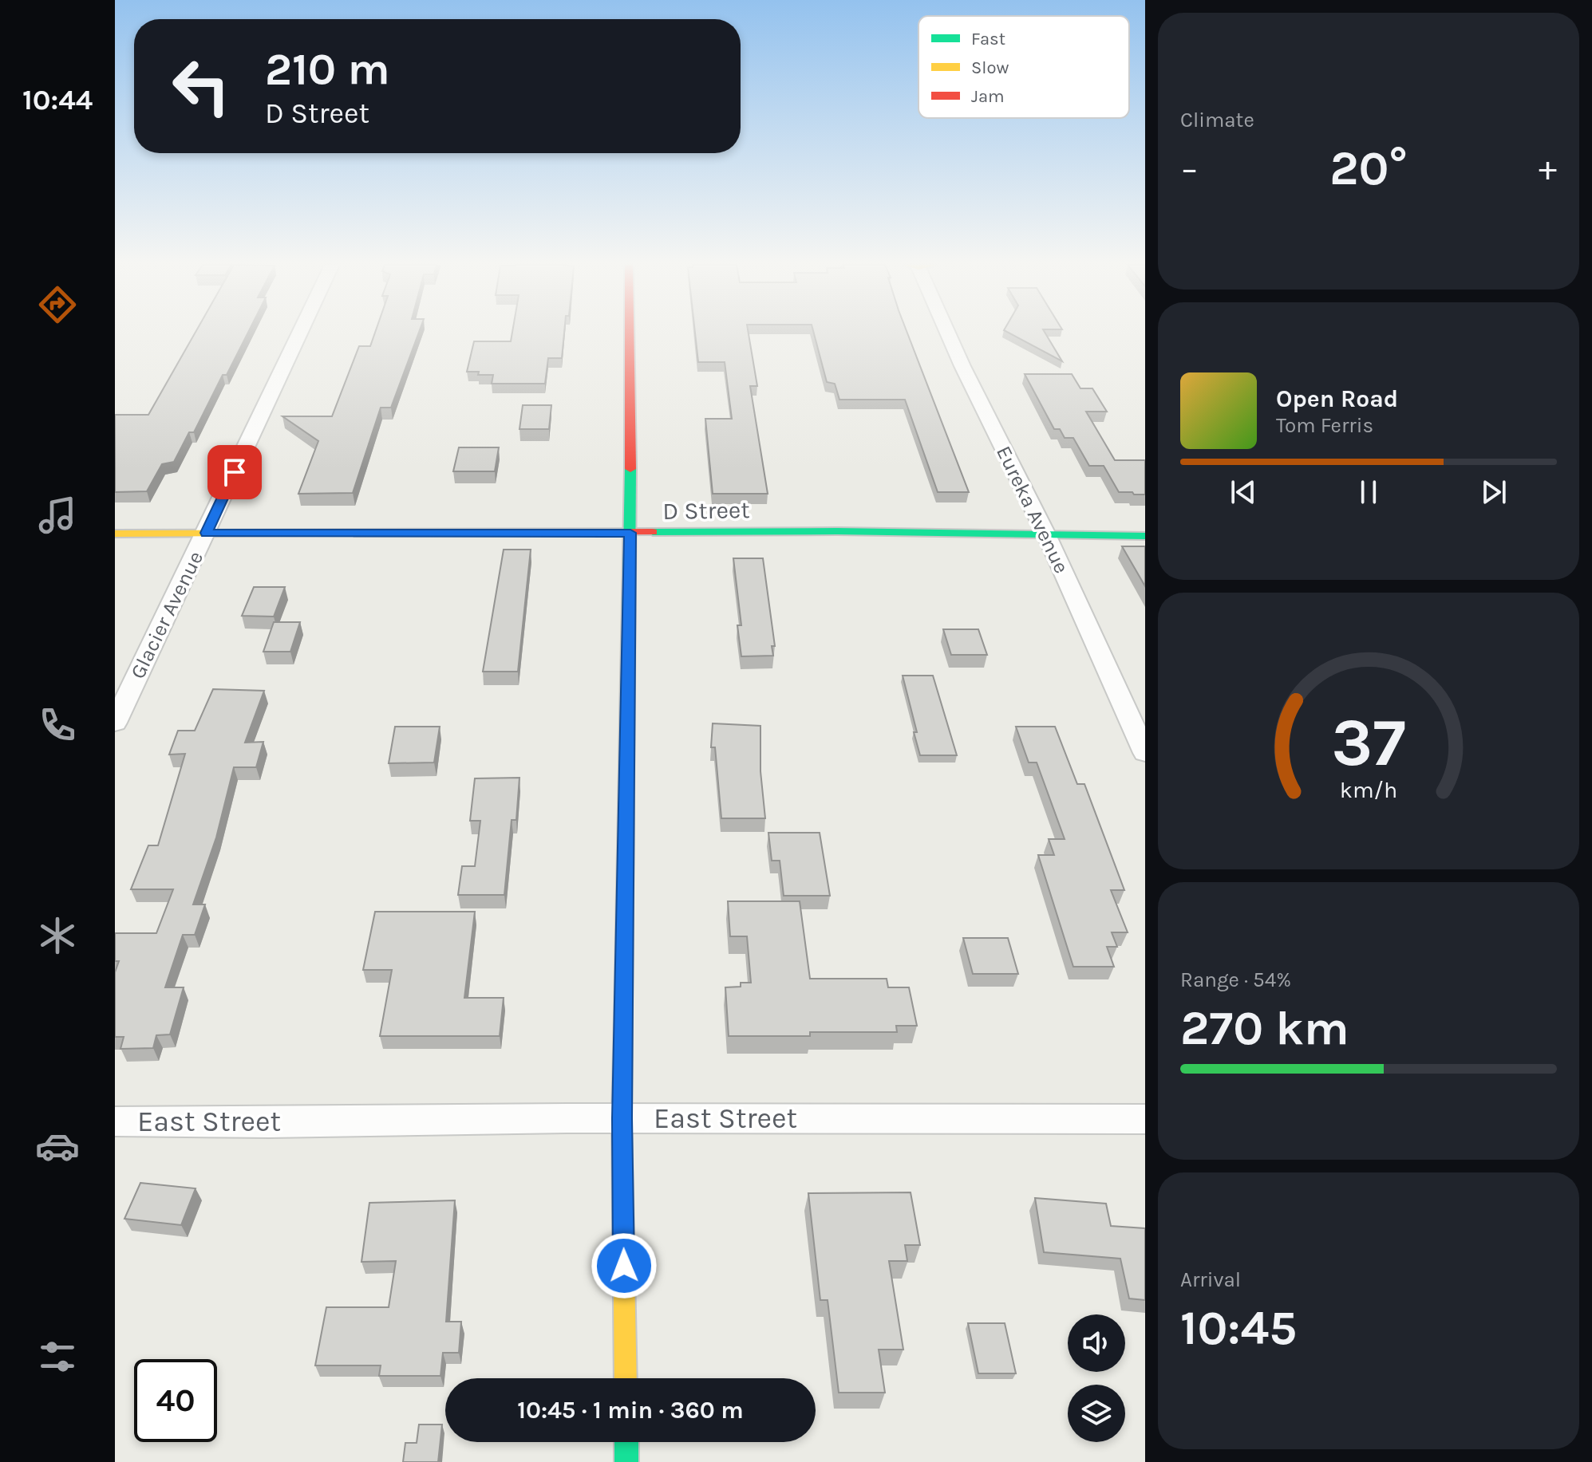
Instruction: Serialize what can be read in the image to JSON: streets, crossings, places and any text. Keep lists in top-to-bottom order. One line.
{"streets":{"street":["Eureka Avenue","D Street","Glacier Avenue","East Street"]},"crossings":[["Eureka Avenue","D Street"],["D Street","Glacier Avenue"]],"legend":["Fast","Slow","Jam"],"page":{"tabs":"10:44","tile":["Climate",["Range · 54%","270 km"],["Arrival","10:45"]],"turn":["210 m","D Street"],"heat":["−","20°","+"],"song":["Open Road","Tom Ferris"],"limit":"40","trip":"10:45 · 1 min · 360 m","gauge":["37","km/h"]}}
